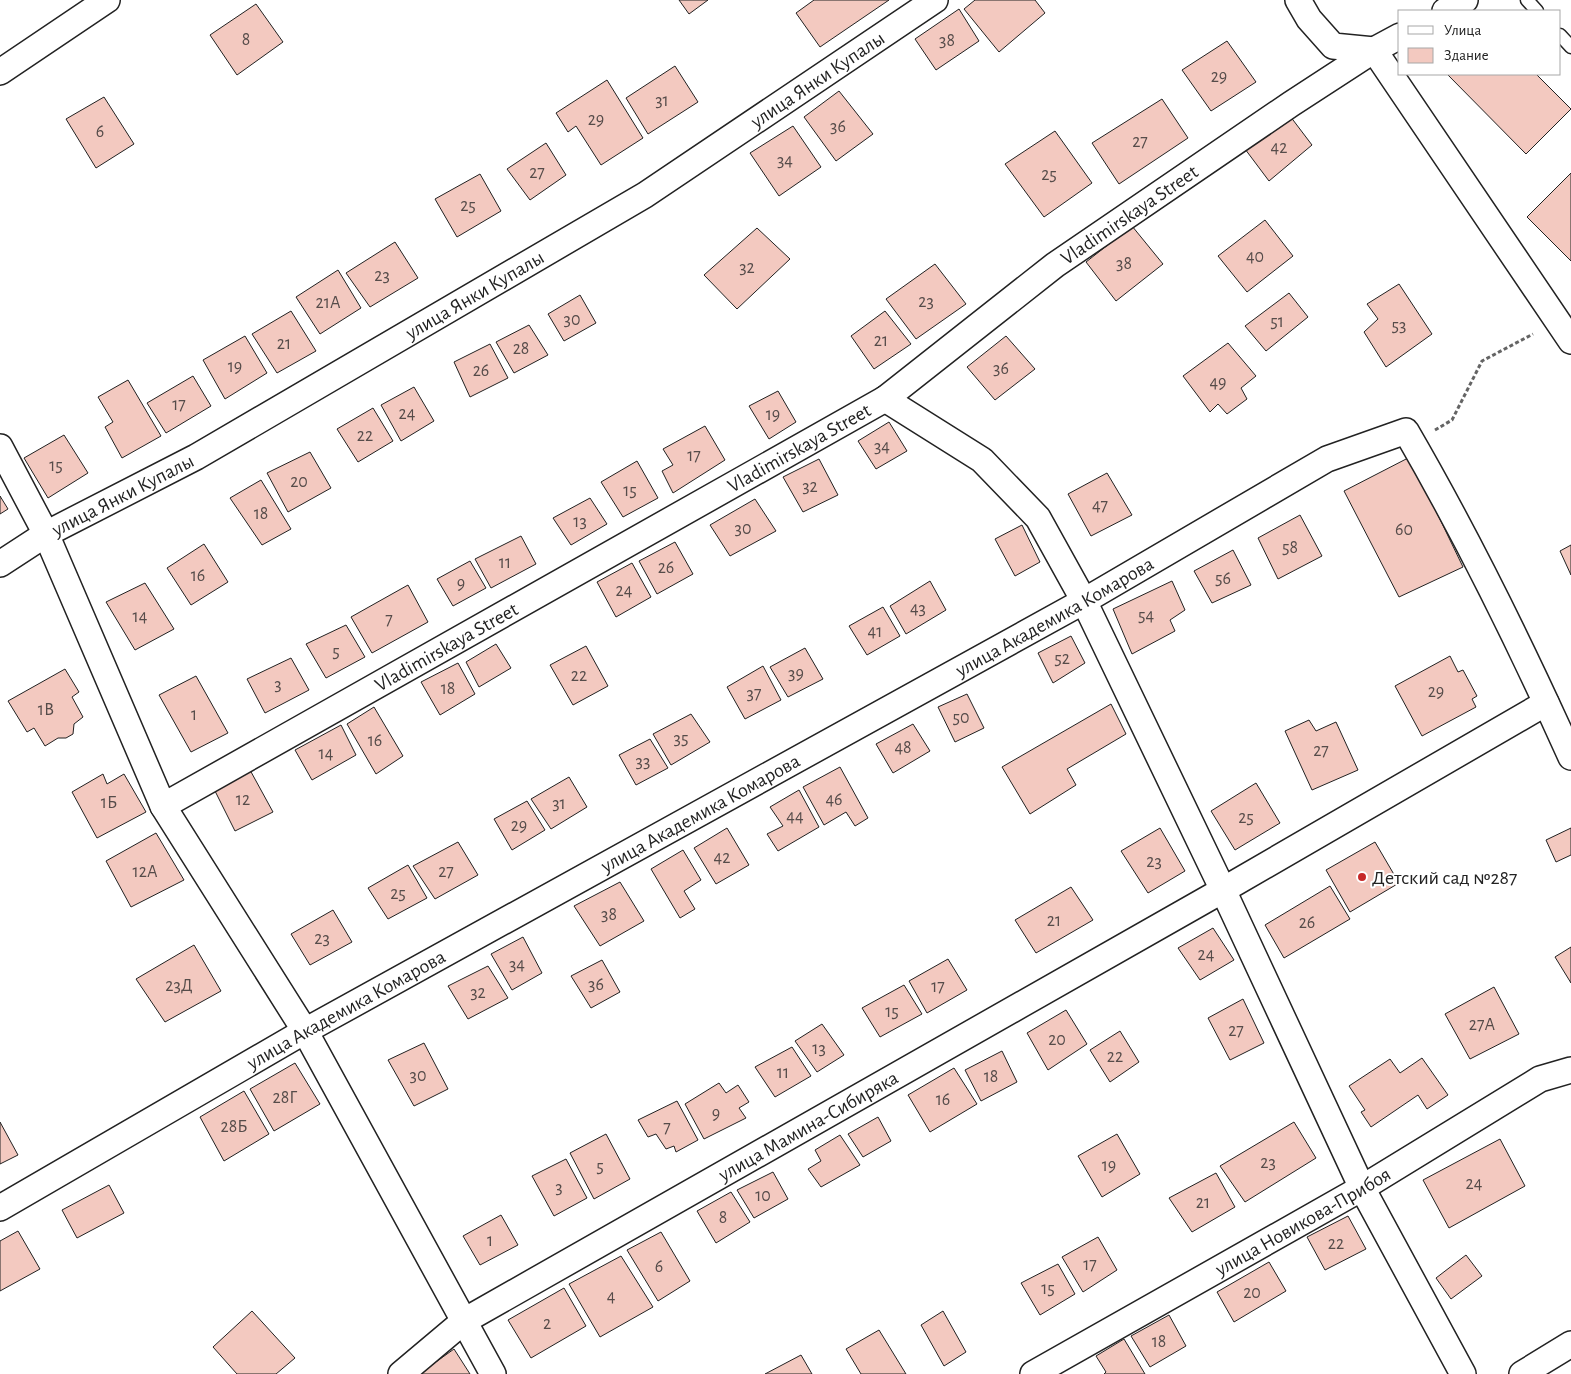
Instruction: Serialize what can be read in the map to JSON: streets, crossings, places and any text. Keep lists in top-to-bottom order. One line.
{"streets":{"street":["улица Янки Купалы","Vladimirskaya Street","улица Академика Комарова","улица Мамина-Сибиряка","улица Новикова-Прибоя"]},"places":["Детский сад №287"],"house_numbers":["8","38","29","31","29","36","6","27","42","34","27","25","25","40","38","32","23","23","21А","30","51","53","21","21","28","19","36","26","49","17","24","19","22","34","17","15","20","32","15","47","18","13","30","60","58","11","26","16","56","9","24","43","54","14","7","41","5","52","39","22","3","18","29","37","1В","1","50","35","16","48","27","14","33","12","46","1Б","31","44","25","29","42","23","12А","27","25","38","21","26","23","24","34","36","23Д","17","32","15","27А","27","20","13","22","11","30","18","28Г","16","9","28Б","7","23","19","5","24","3","10","21","8","1","22","17","6","15","20","4","2","18"],"legend":["Улица","Здание"]}
